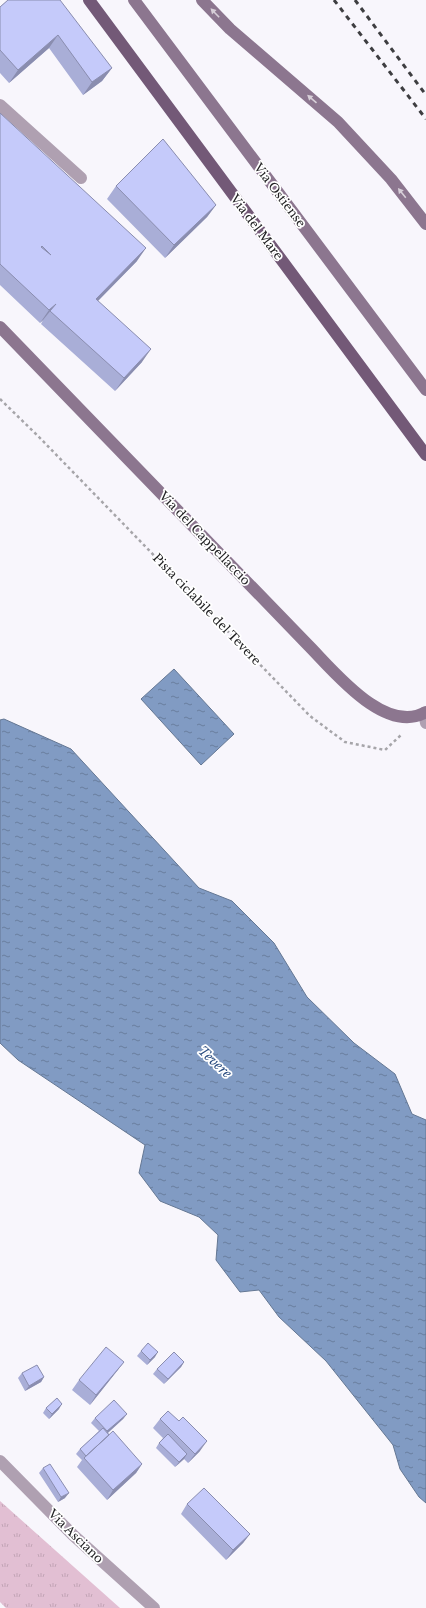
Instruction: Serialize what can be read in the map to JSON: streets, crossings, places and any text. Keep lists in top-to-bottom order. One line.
{"streets":{"main road":["Via Ostiense","Via del Mare","Via del Cappellaccio"],"street":["Via Asciano"],"path":["Pista ciclabile del Tevere"]},"water":["Tevere"]}
